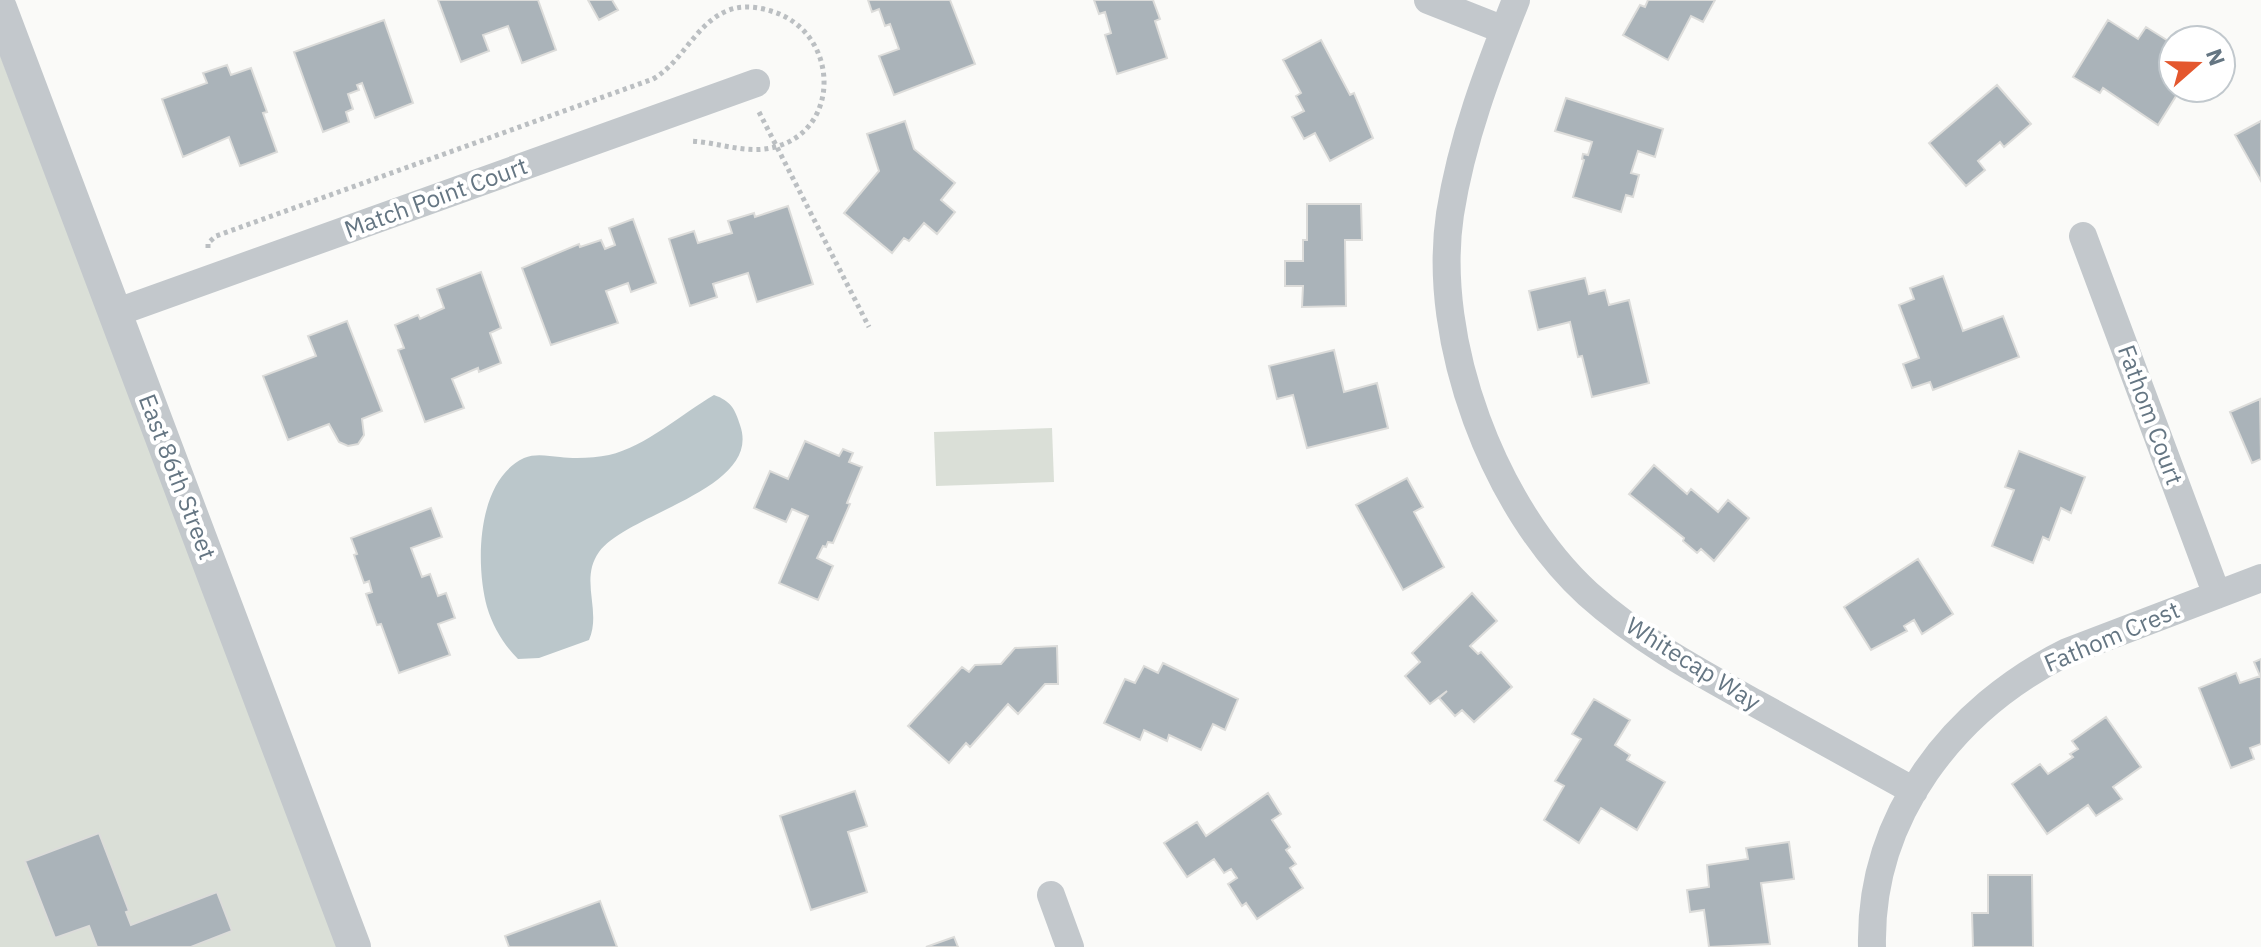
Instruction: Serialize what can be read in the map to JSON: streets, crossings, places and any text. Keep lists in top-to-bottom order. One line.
{"streets":{"street":["Match Point Court","Fathom Court","East 86th Street","Fathom Crest","Whitecap Way"]},"crossings":[["Match Point Court","East 86th Street"],["Fathom Court","Fathom Crest"],["Fathom Crest","Whitecap Way"]],"north":"right"}
